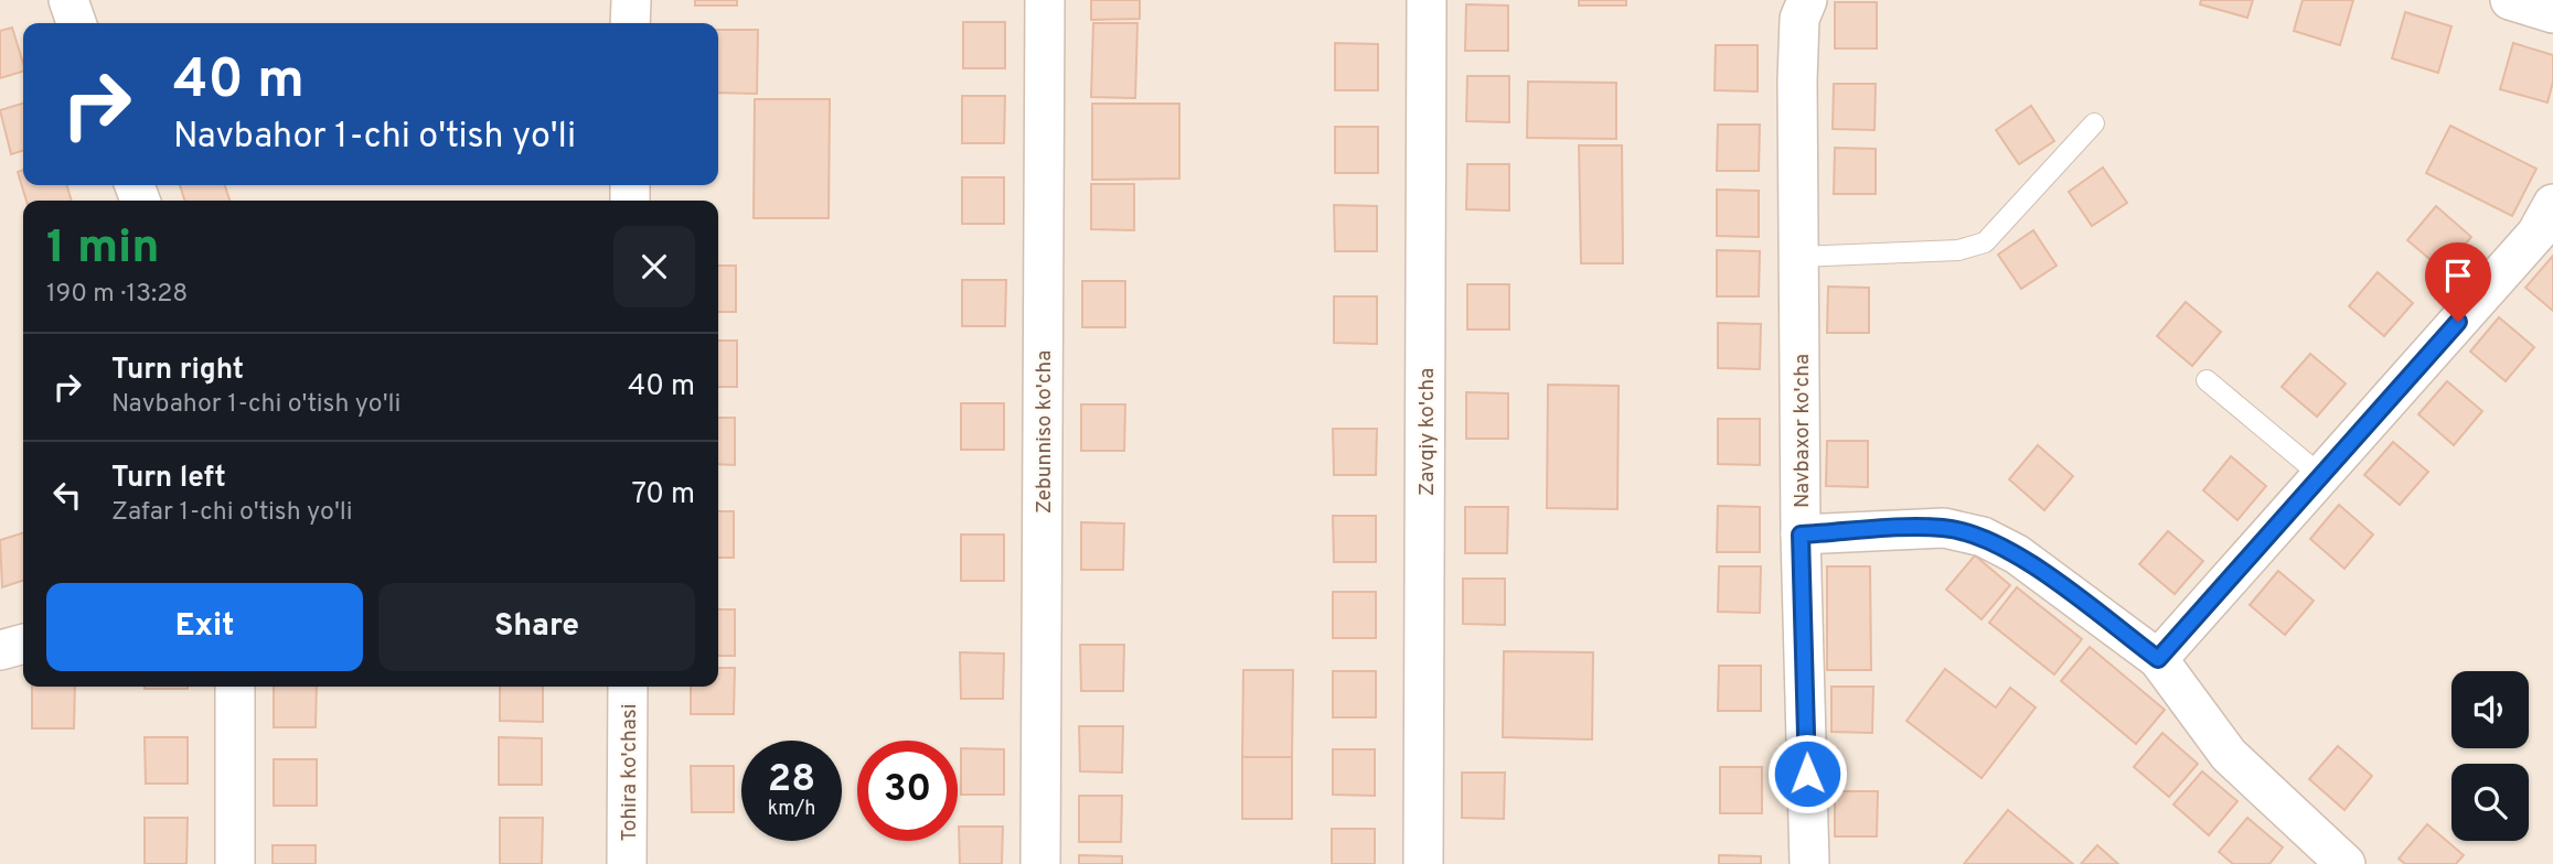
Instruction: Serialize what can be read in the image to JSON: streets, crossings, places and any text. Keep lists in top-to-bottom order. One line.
{"streets":{"street":["Navbaxor ko'cha","Zebunniso ko'cha","Zavqiy ko'cha","Tohira ko'chasi"]},"page":{"turn":["40 m","Navbahor 1-chi o'tish yo'li"],"heading":["1 min","190 m · 13:28"],"list":[{"name":"Turn right","note":"Navbahor 1-chi o'tish yo'li","value":"40 m"},{"name":"Turn left","note":"Zafar 1-chi o'tish yo'li","value":"70 m"}],"buttons":["Exit","Share"],"speed":"28 km/h","limit":"30"}}
